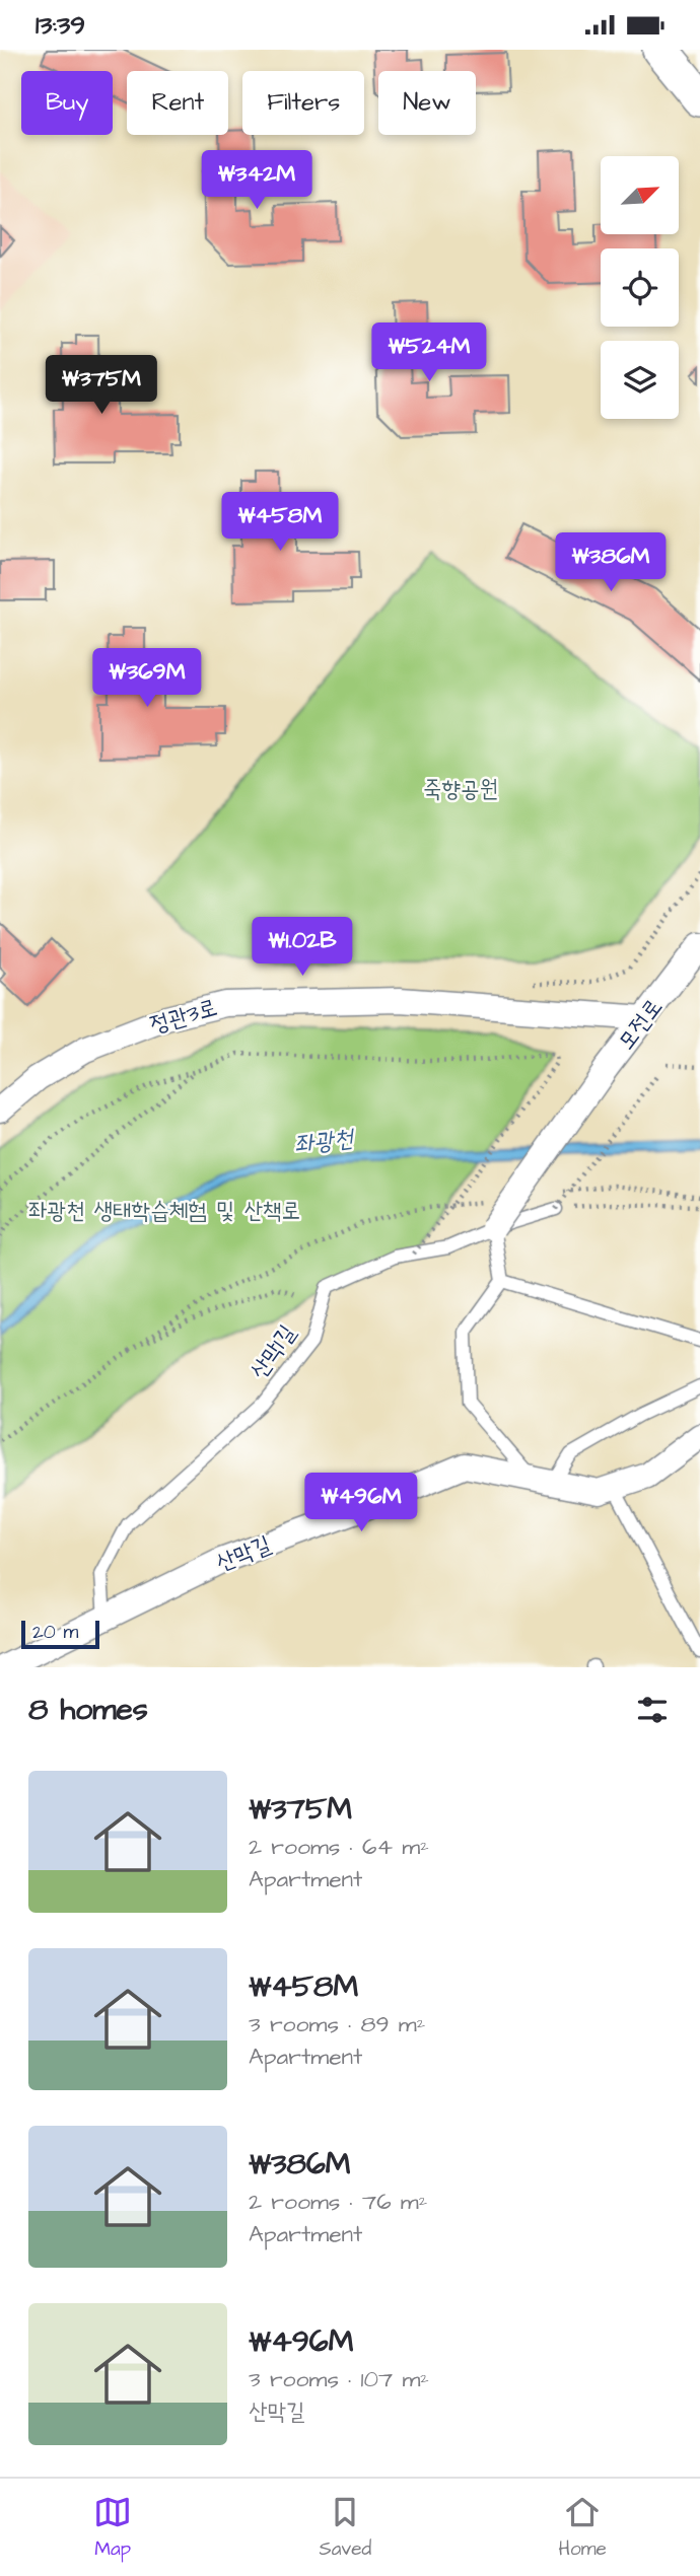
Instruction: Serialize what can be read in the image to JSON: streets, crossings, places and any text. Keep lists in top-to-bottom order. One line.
{"streets":{"street":["정관3로","모전로","산막길"],"lane":["산막1길"]},"crossings":[["정관3로","모전로"],["모전로","산막1길"],["산막1길","산막길"]],"water":["좌광천"],"parks":["죽향공원","좌광천 생태학습체험 및 산책로"],"scale_bar":"20 m","north":"top right","page":{"status":"13:39","chip":["Buy","Rent","Filters","New"],"price":["₩342M","₩524M","₩375M","₩458M","₩386M","₩369M","₩1.02B","₩496M"],"scale":"20 m","heading":"8 homes","list":[{"name":"₩375M","note":"2 rooms · 64 m² · Apartment"},{"name":"₩458M","note":"3 rooms · 89 m² · Apartment"},{"name":"₩386M","note":"2 rooms · 76 m² · Apartment"},{"name":"₩496M","note":"3 rooms · 107 m² · 산막길"}],"tabs":["Map","Saved","Home"]}}
